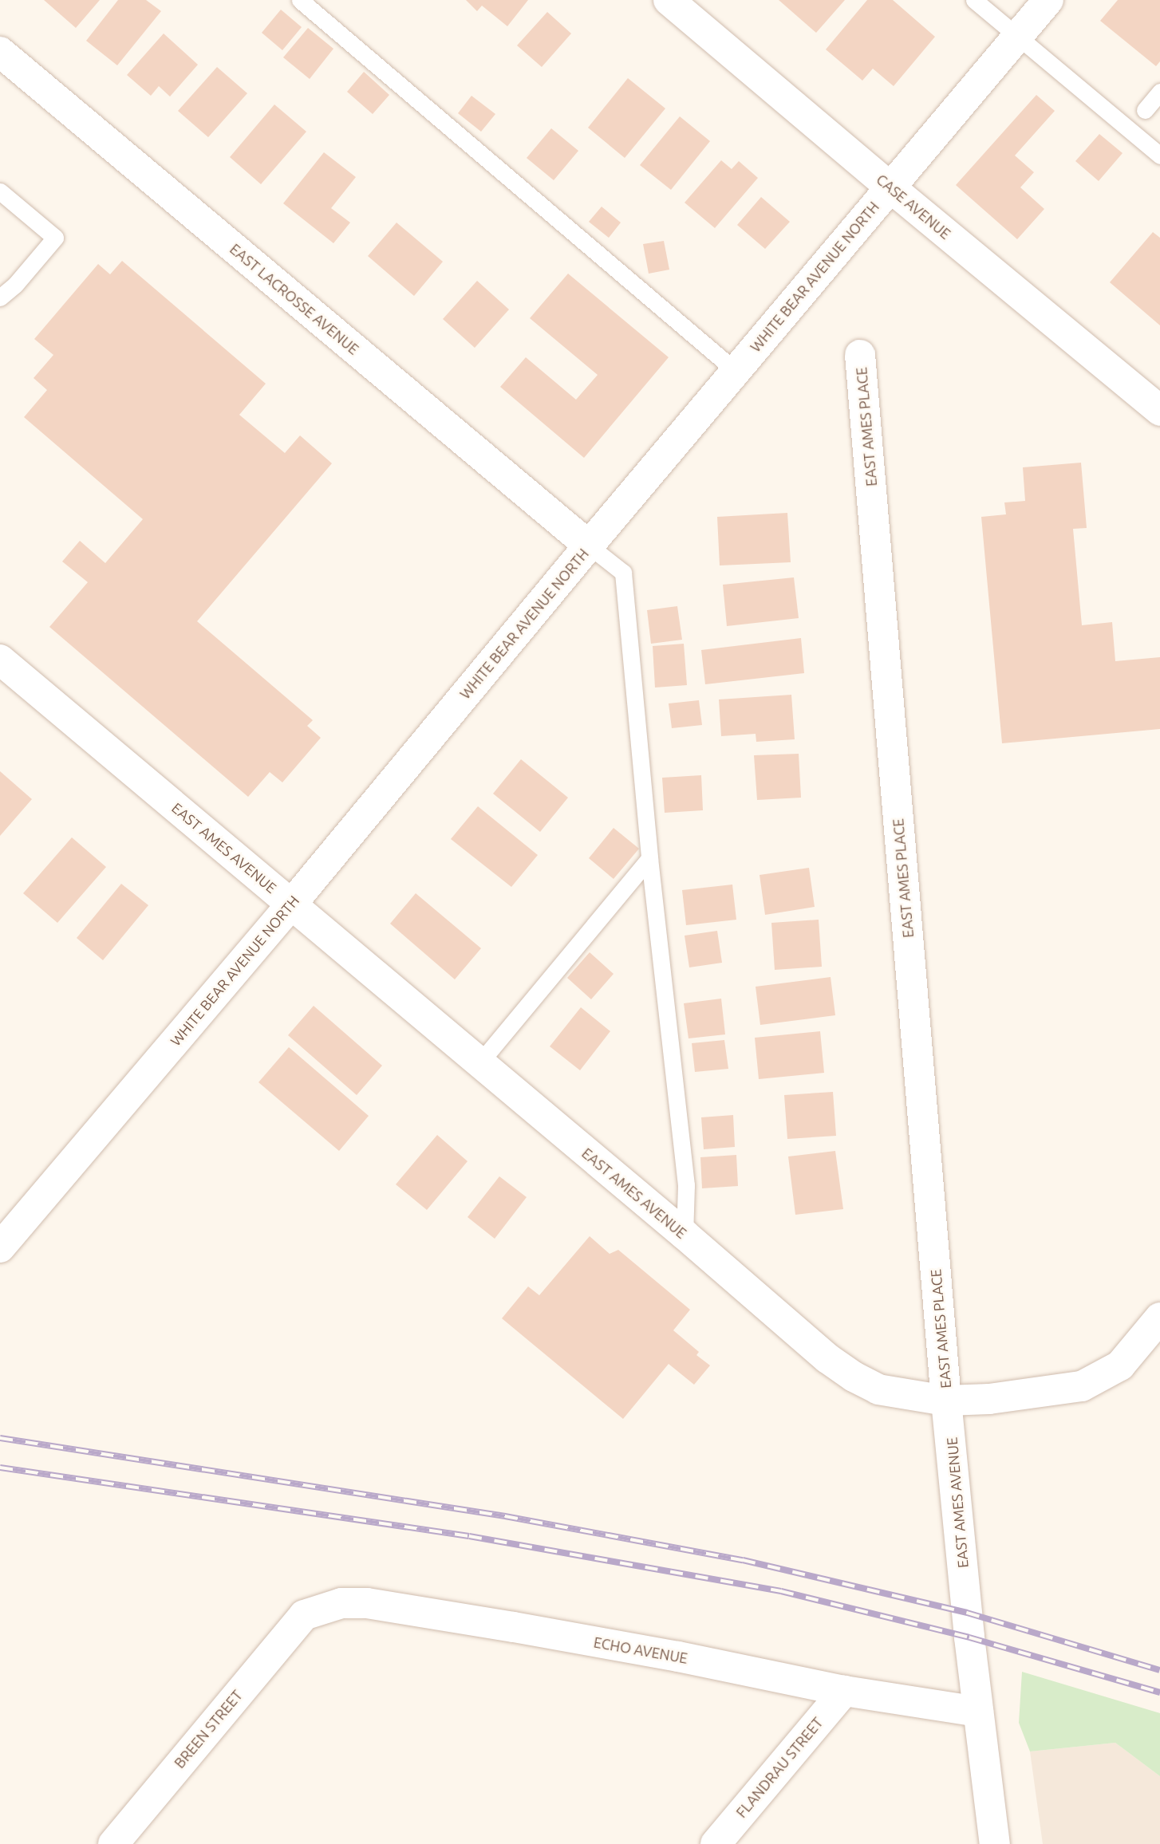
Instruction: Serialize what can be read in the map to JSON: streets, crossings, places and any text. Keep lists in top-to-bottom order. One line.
{"streets":{"street":["CASE AVENUE","WHITE BEAR AVENUE NORTH","EAST LACROSSE AVENUE","EAST AMES PLACE","EAST AMES AVENUE","ECHO AVENUE","BREEN STREET","FLANDRAU STREET"]},"crossings":[["CASE AVENUE","WHITE BEAR AVENUE NORTH"],["WHITE BEAR AVENUE NORTH","EAST LACROSSE AVENUE"],["WHITE BEAR AVENUE NORTH","EAST AMES AVENUE"],["EAST AMES PLACE","EAST AMES AVENUE"],["EAST AMES AVENUE","ECHO AVENUE"],["ECHO AVENUE","BREEN STREET"],["ECHO AVENUE","FLANDRAU STREET"]]}
